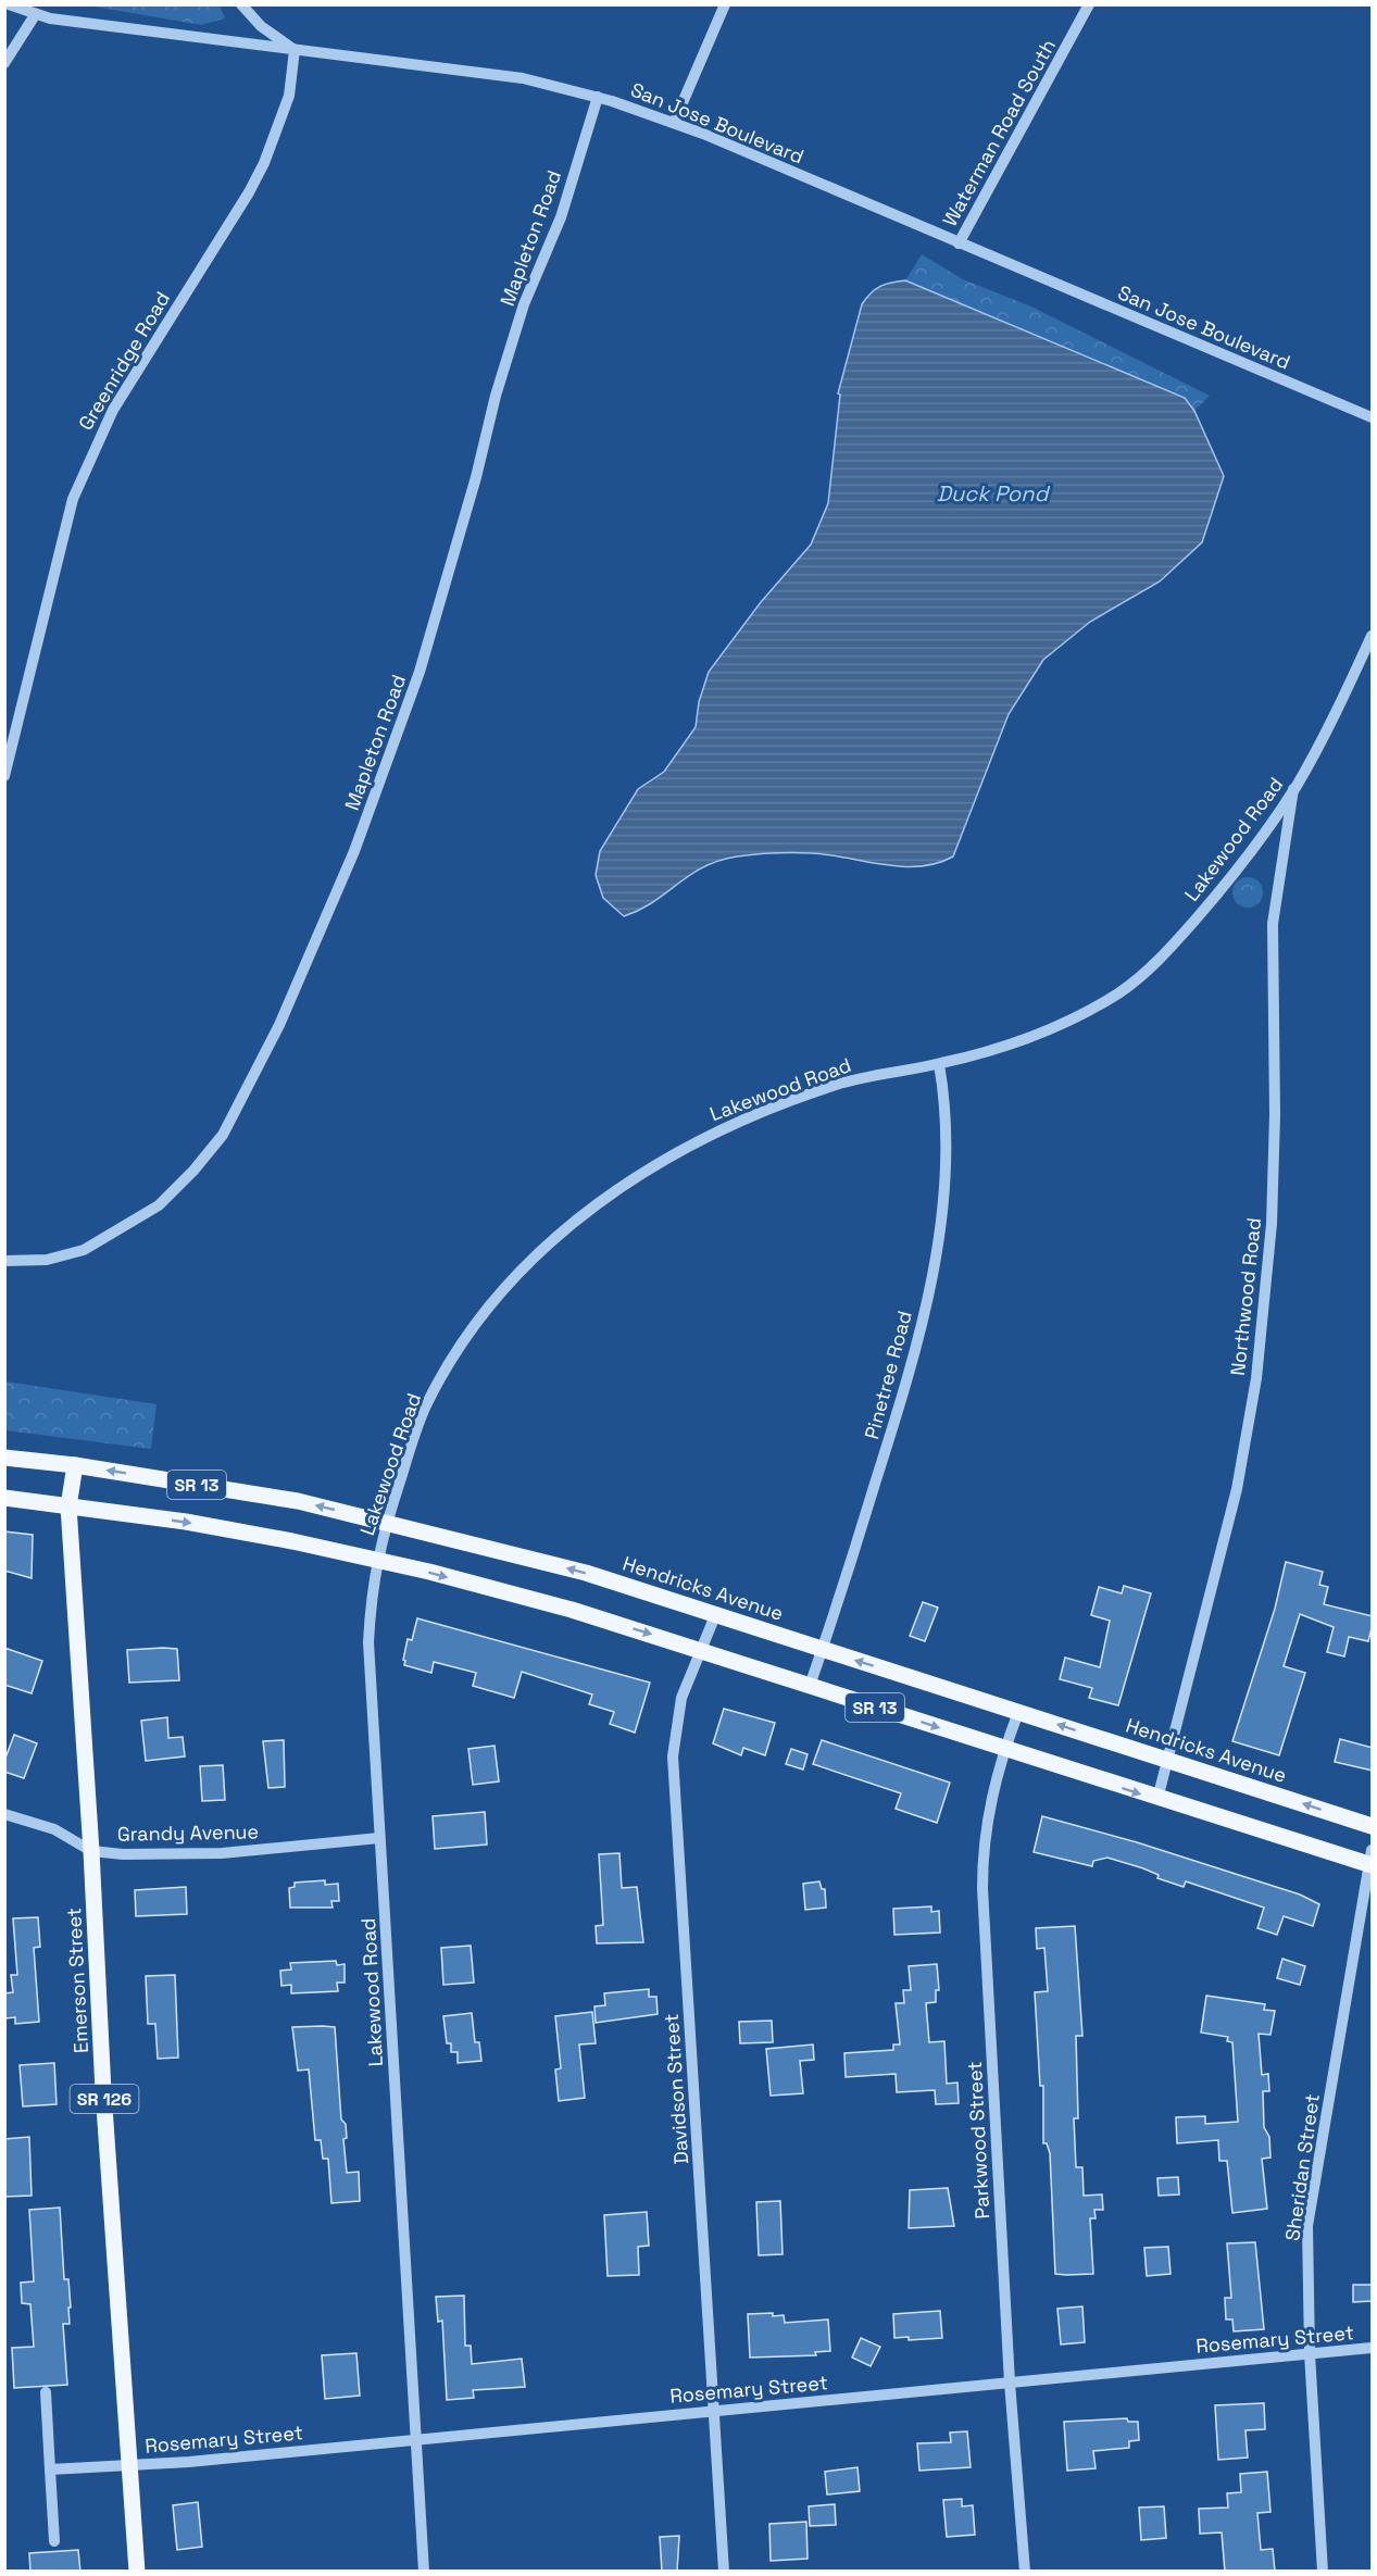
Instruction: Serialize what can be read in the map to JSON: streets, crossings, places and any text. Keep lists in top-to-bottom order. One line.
{"streets":{"main road":["SR 13","Hendricks Avenue","Emerson Street","SR 126"],"street":["San Jose Boulevard","Waterman Road South","Mapleton Road","Greenridge Road","Lakewood Road","Northwood Road","Pinetree Road","Grandy Avenue","Davidson Street","Parkwood Street","Sheridan Street","Rosemary Street"]},"crossings":[["San Jose Boulevard","Waterman Road South"],["San Jose Boulevard","Mapleton Road"],["San Jose Boulevard","Greenridge Road"],["Lakewood Road","Northwood Road"],["Lakewood Road","Pinetree Road"],["Lakewood Road","SR 13"],["Lakewood Road","Hendricks Avenue"],["Lakewood Road","Grandy Avenue"],["Lakewood Road","Rosemary Street"],["Northwood Road","SR 13"],["Northwood Road","Hendricks Avenue"],["Pinetree Road","SR 13"],["Pinetree Road","Hendricks Avenue"],["SR 13","Emerson Street"],["SR 13","Davidson Street"],["SR 13","Parkwood Street"],["SR 13","Sheridan Street"],["Hendricks Avenue","Emerson Street"],["Hendricks Avenue","Davidson Street"],["Hendricks Avenue","Parkwood Street"],["Grandy Avenue","Emerson Street"],["Emerson Street","Rosemary Street"],["Davidson Street","Rosemary Street"],["Parkwood Street","Rosemary Street"],["Sheridan Street","Rosemary Street"]],"water":["Duck Pond"]}
